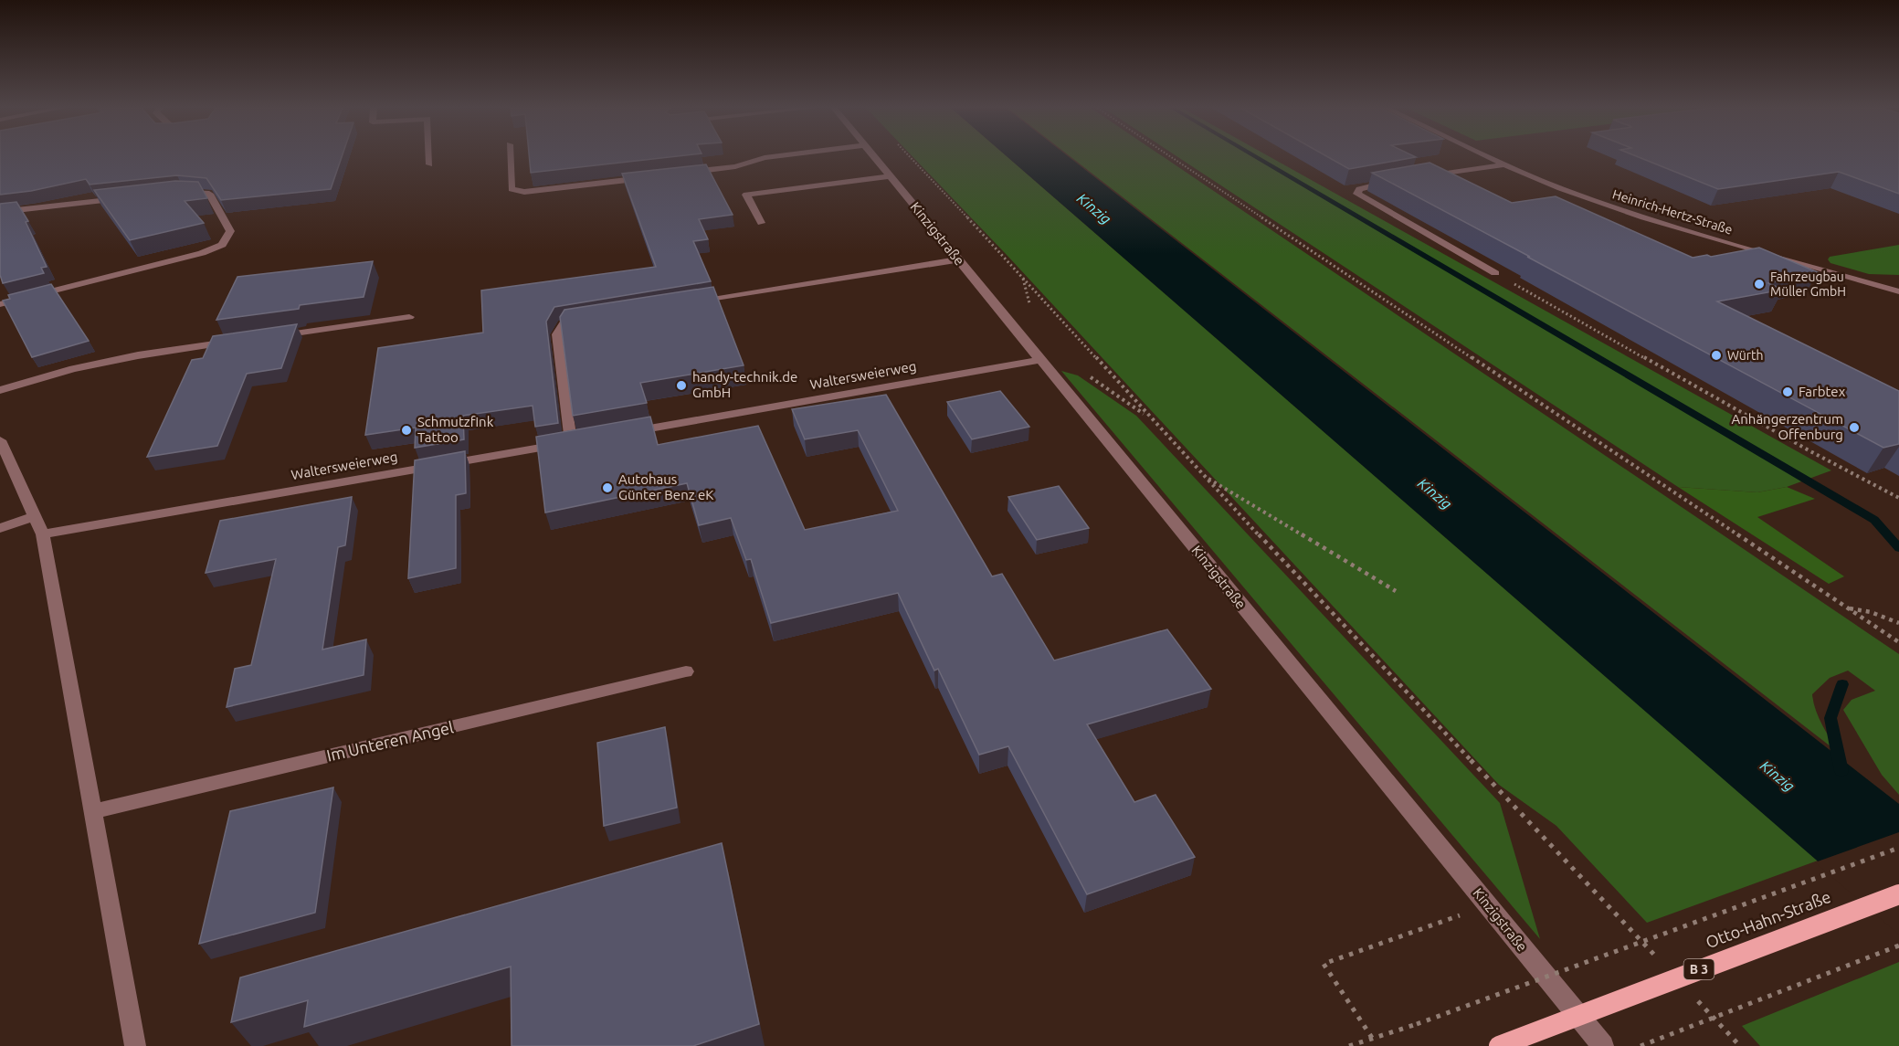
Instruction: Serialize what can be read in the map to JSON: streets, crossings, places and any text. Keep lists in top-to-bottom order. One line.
{"streets":{"main road":["Otto-Hahn-Straße","B 3"],"street":["Heinrich-Hertz-Straße","Kinzigstraße","Waltersweierweg","Im Unteren Angel"]},"crossings":[["Kinzigstraße","Waltersweierweg"]],"water":["Kinzig"],"places":["Fahrzeugbau Müller GmbH","Würth","handy-technik.de GmbH","Farbtex","Anhängerzentrum Offenburg","Schmutzfink Tattoo","Autohaus Günter Benz eK"]}
